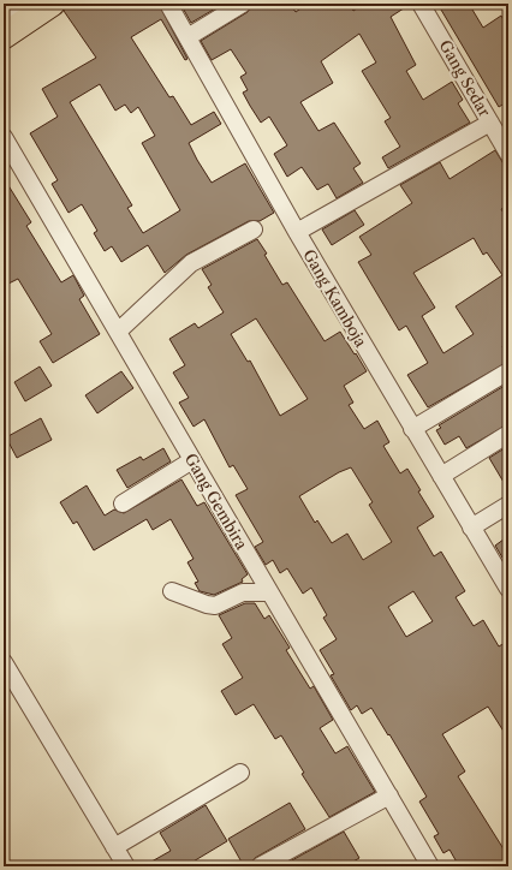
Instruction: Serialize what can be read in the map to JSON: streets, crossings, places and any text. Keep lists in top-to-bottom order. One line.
{"streets":{"street":["Gang Sedar","Gang Kamboja","Gang Gembira"]}}
